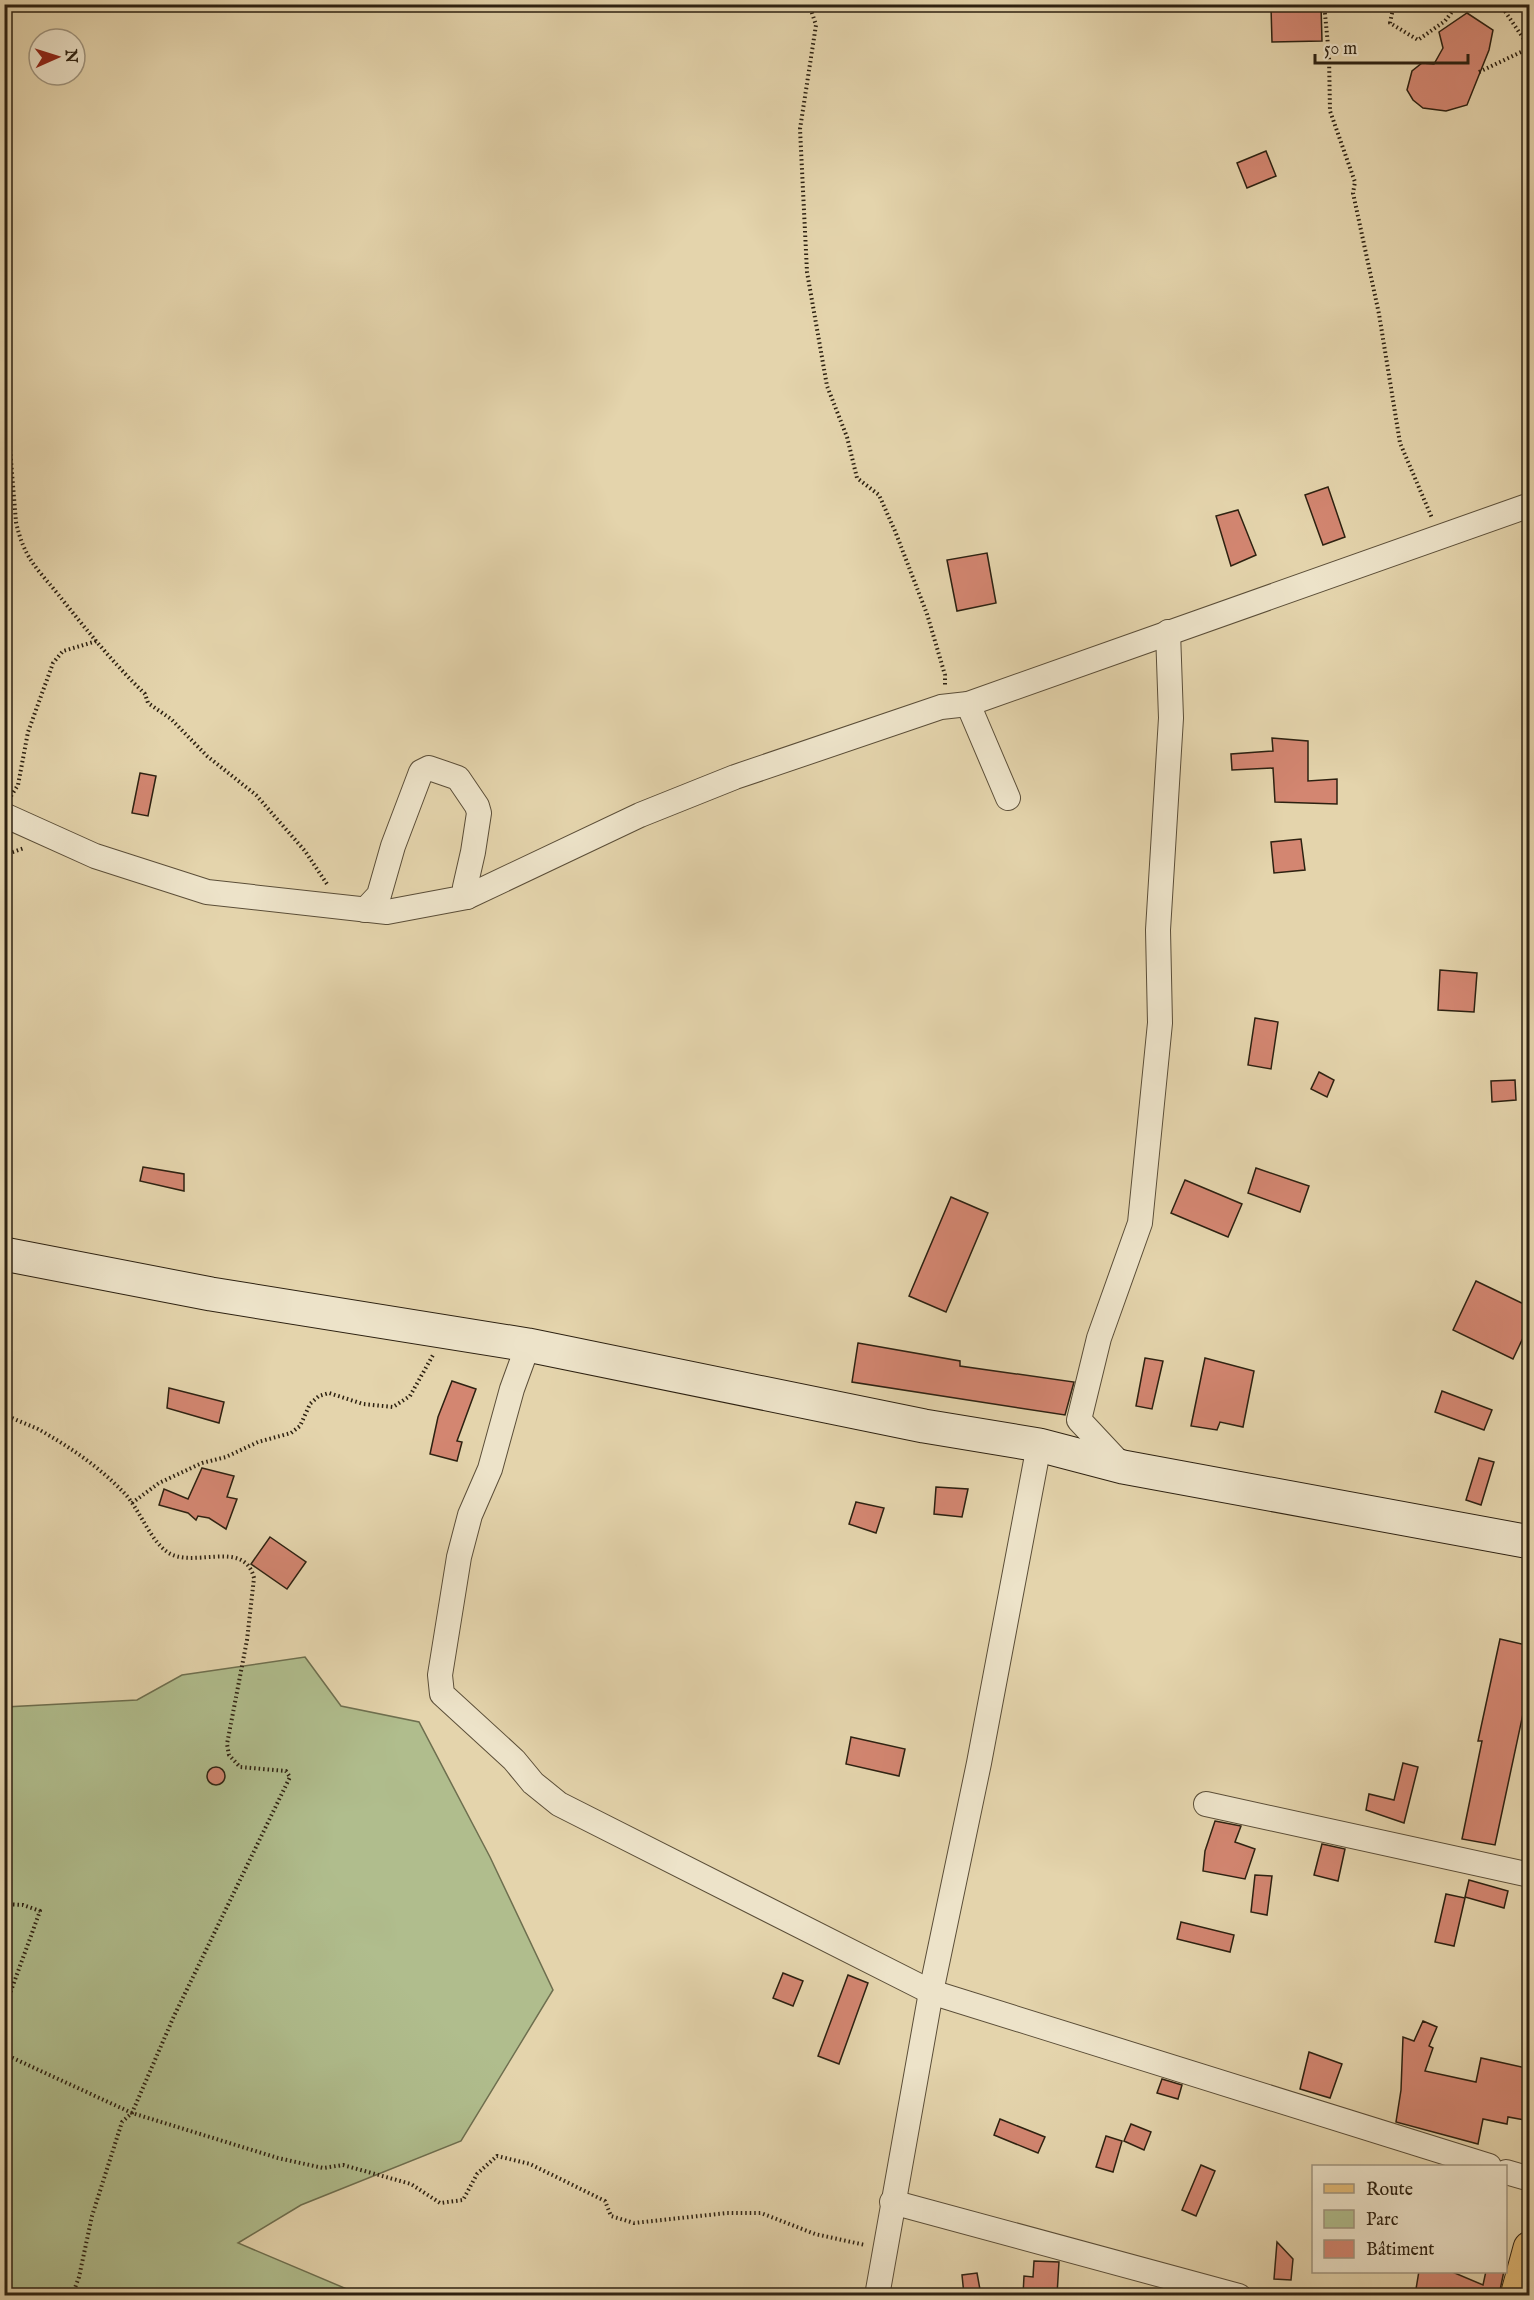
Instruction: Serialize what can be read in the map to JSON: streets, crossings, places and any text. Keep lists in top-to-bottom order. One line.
{"legend":["Route","Parc","Bâtiment"],"scale_bar":"50 m","north":"right"}
